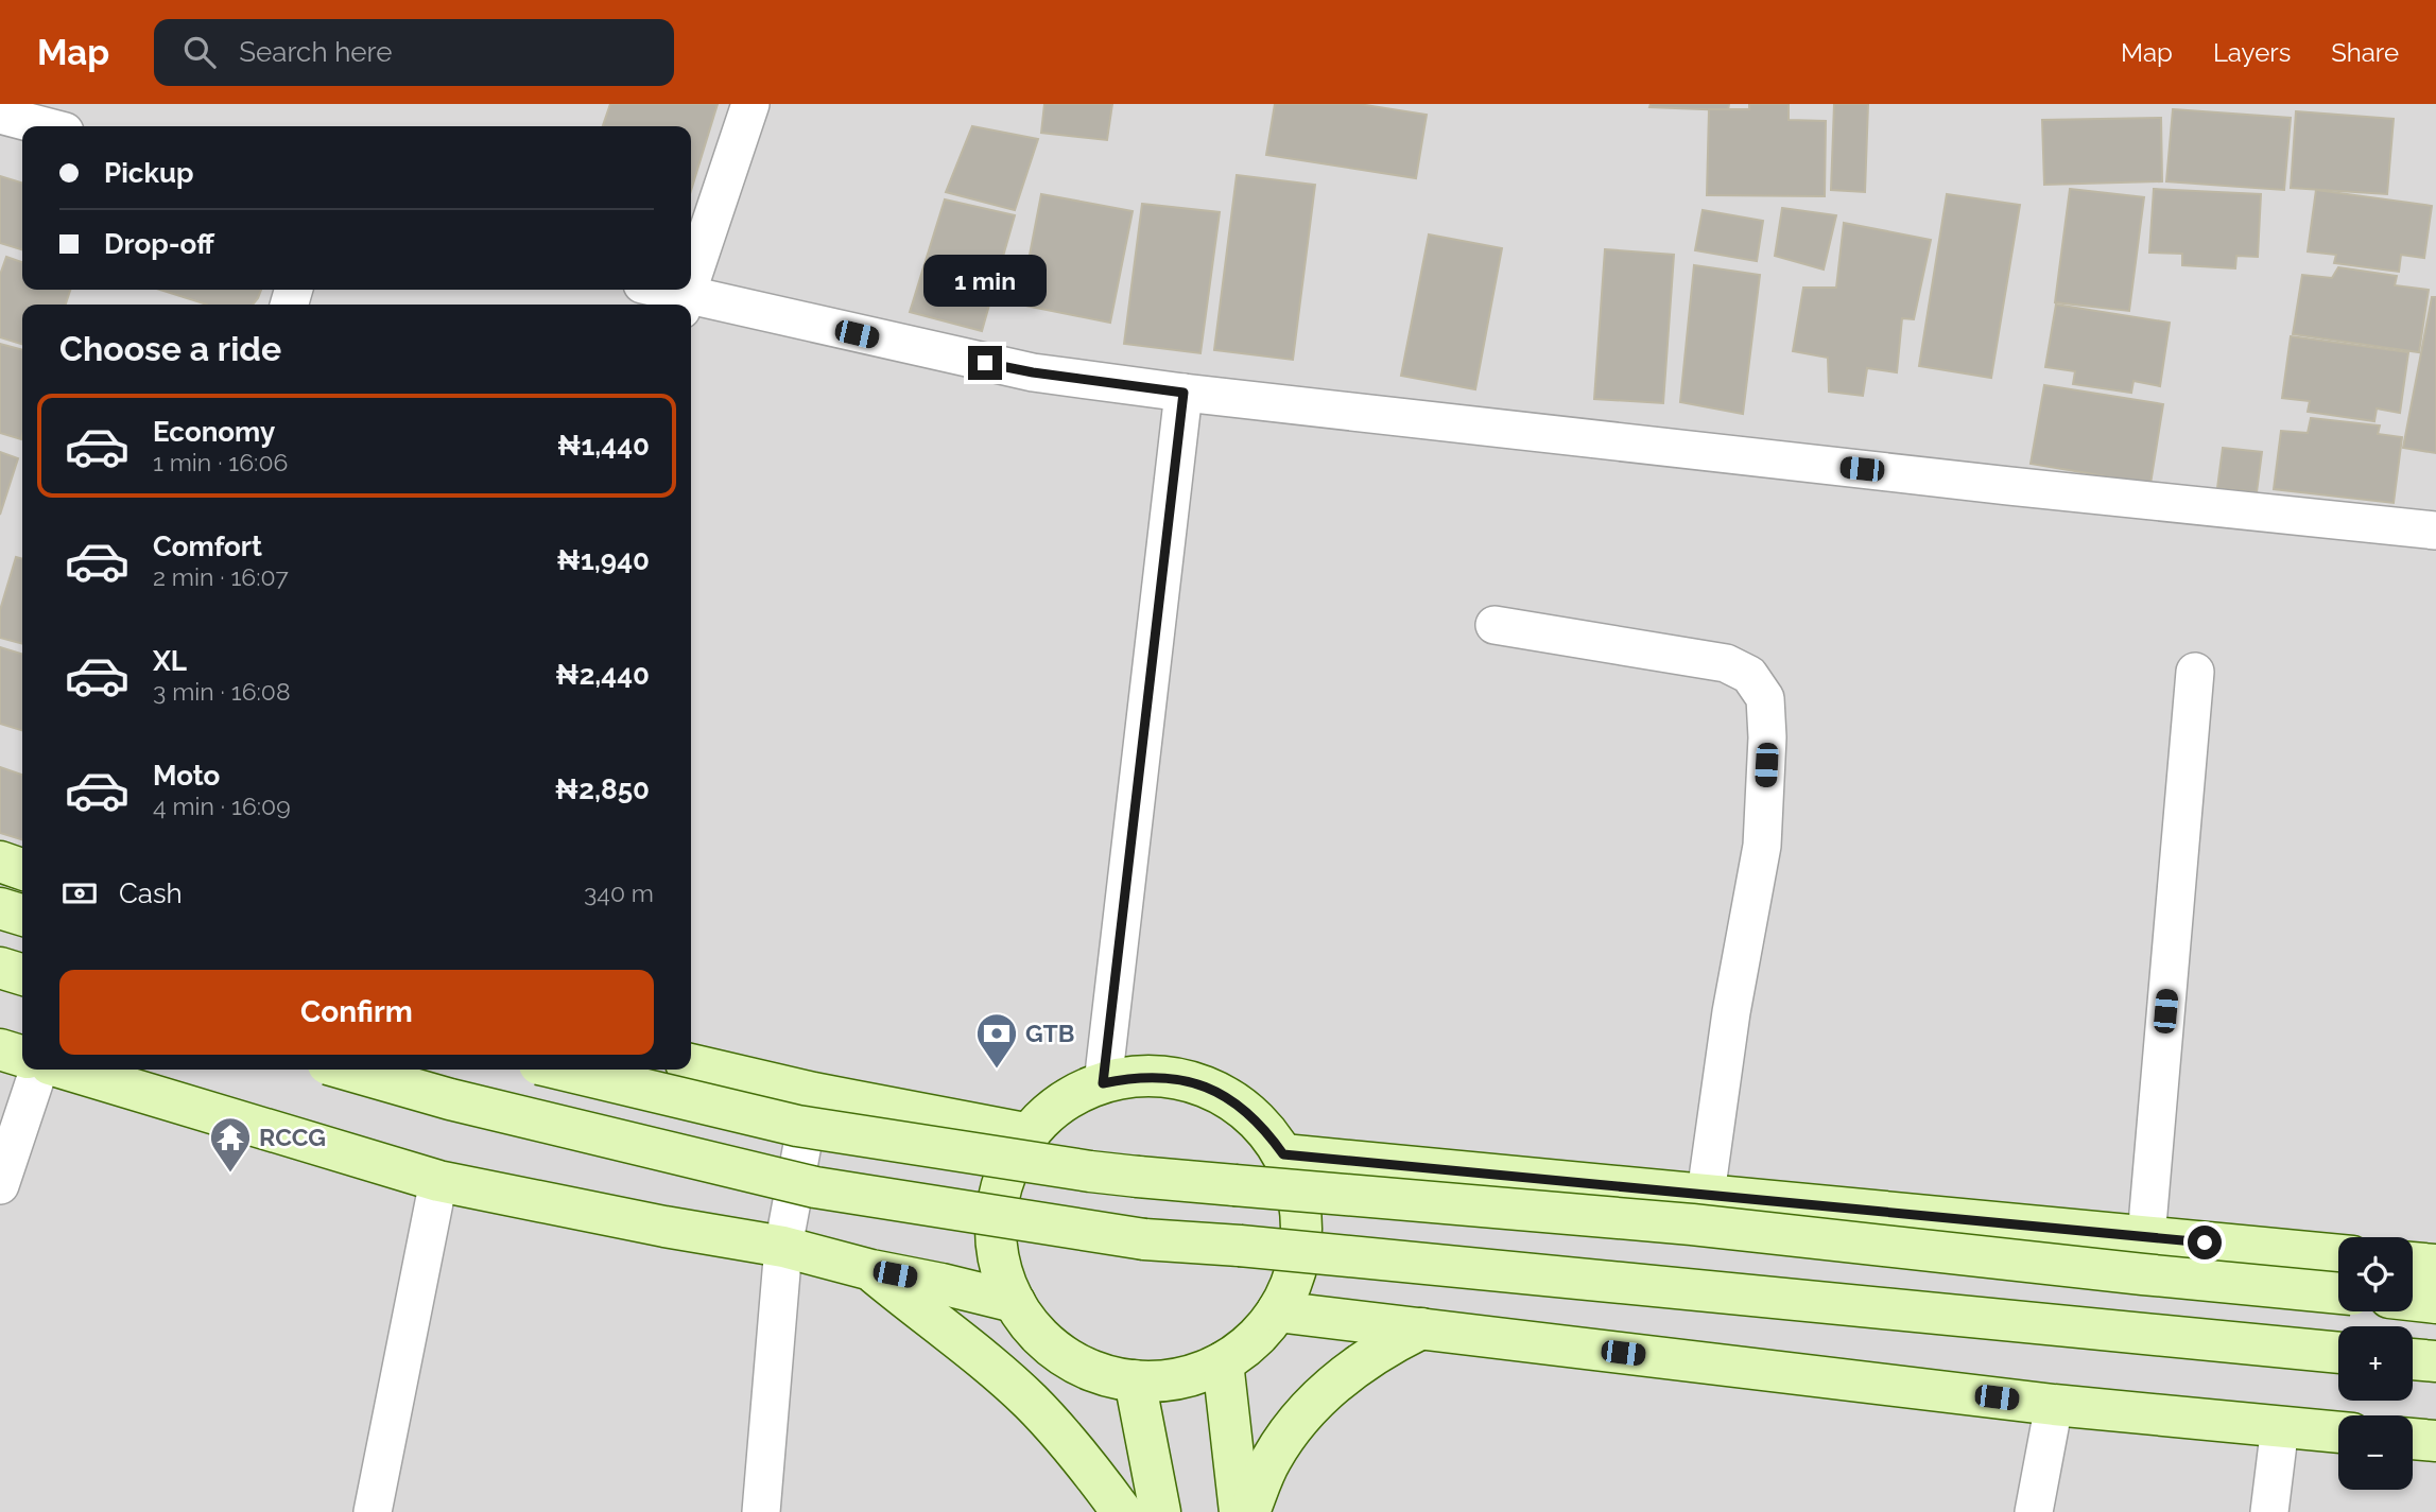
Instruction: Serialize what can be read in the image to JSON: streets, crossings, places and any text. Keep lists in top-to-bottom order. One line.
{"places":{"bank":["GTB"],"temple":["RCCG"]},"page":{"header":"Map","search":"Search here","nav":["Map","Layers","Share"],"banner":["Pickup","Drop-off"],"bubble":"1 min","heading":"Choose a ride","list":[{"name":"Economy","note":"1 min · 16:06","value":"₦1,440"},{"name":"Comfort","note":"2 min · 16:07","value":"₦1,940"},{"name":"XL","note":"3 min · 16:08","value":"₦2,440"},{"name":"Moto","note":"4 min · 16:09","value":"₦2,850"}],"pay":["Cash","340 m"],"buttons":"Confirm","map_buttons":["+","−"]}}
